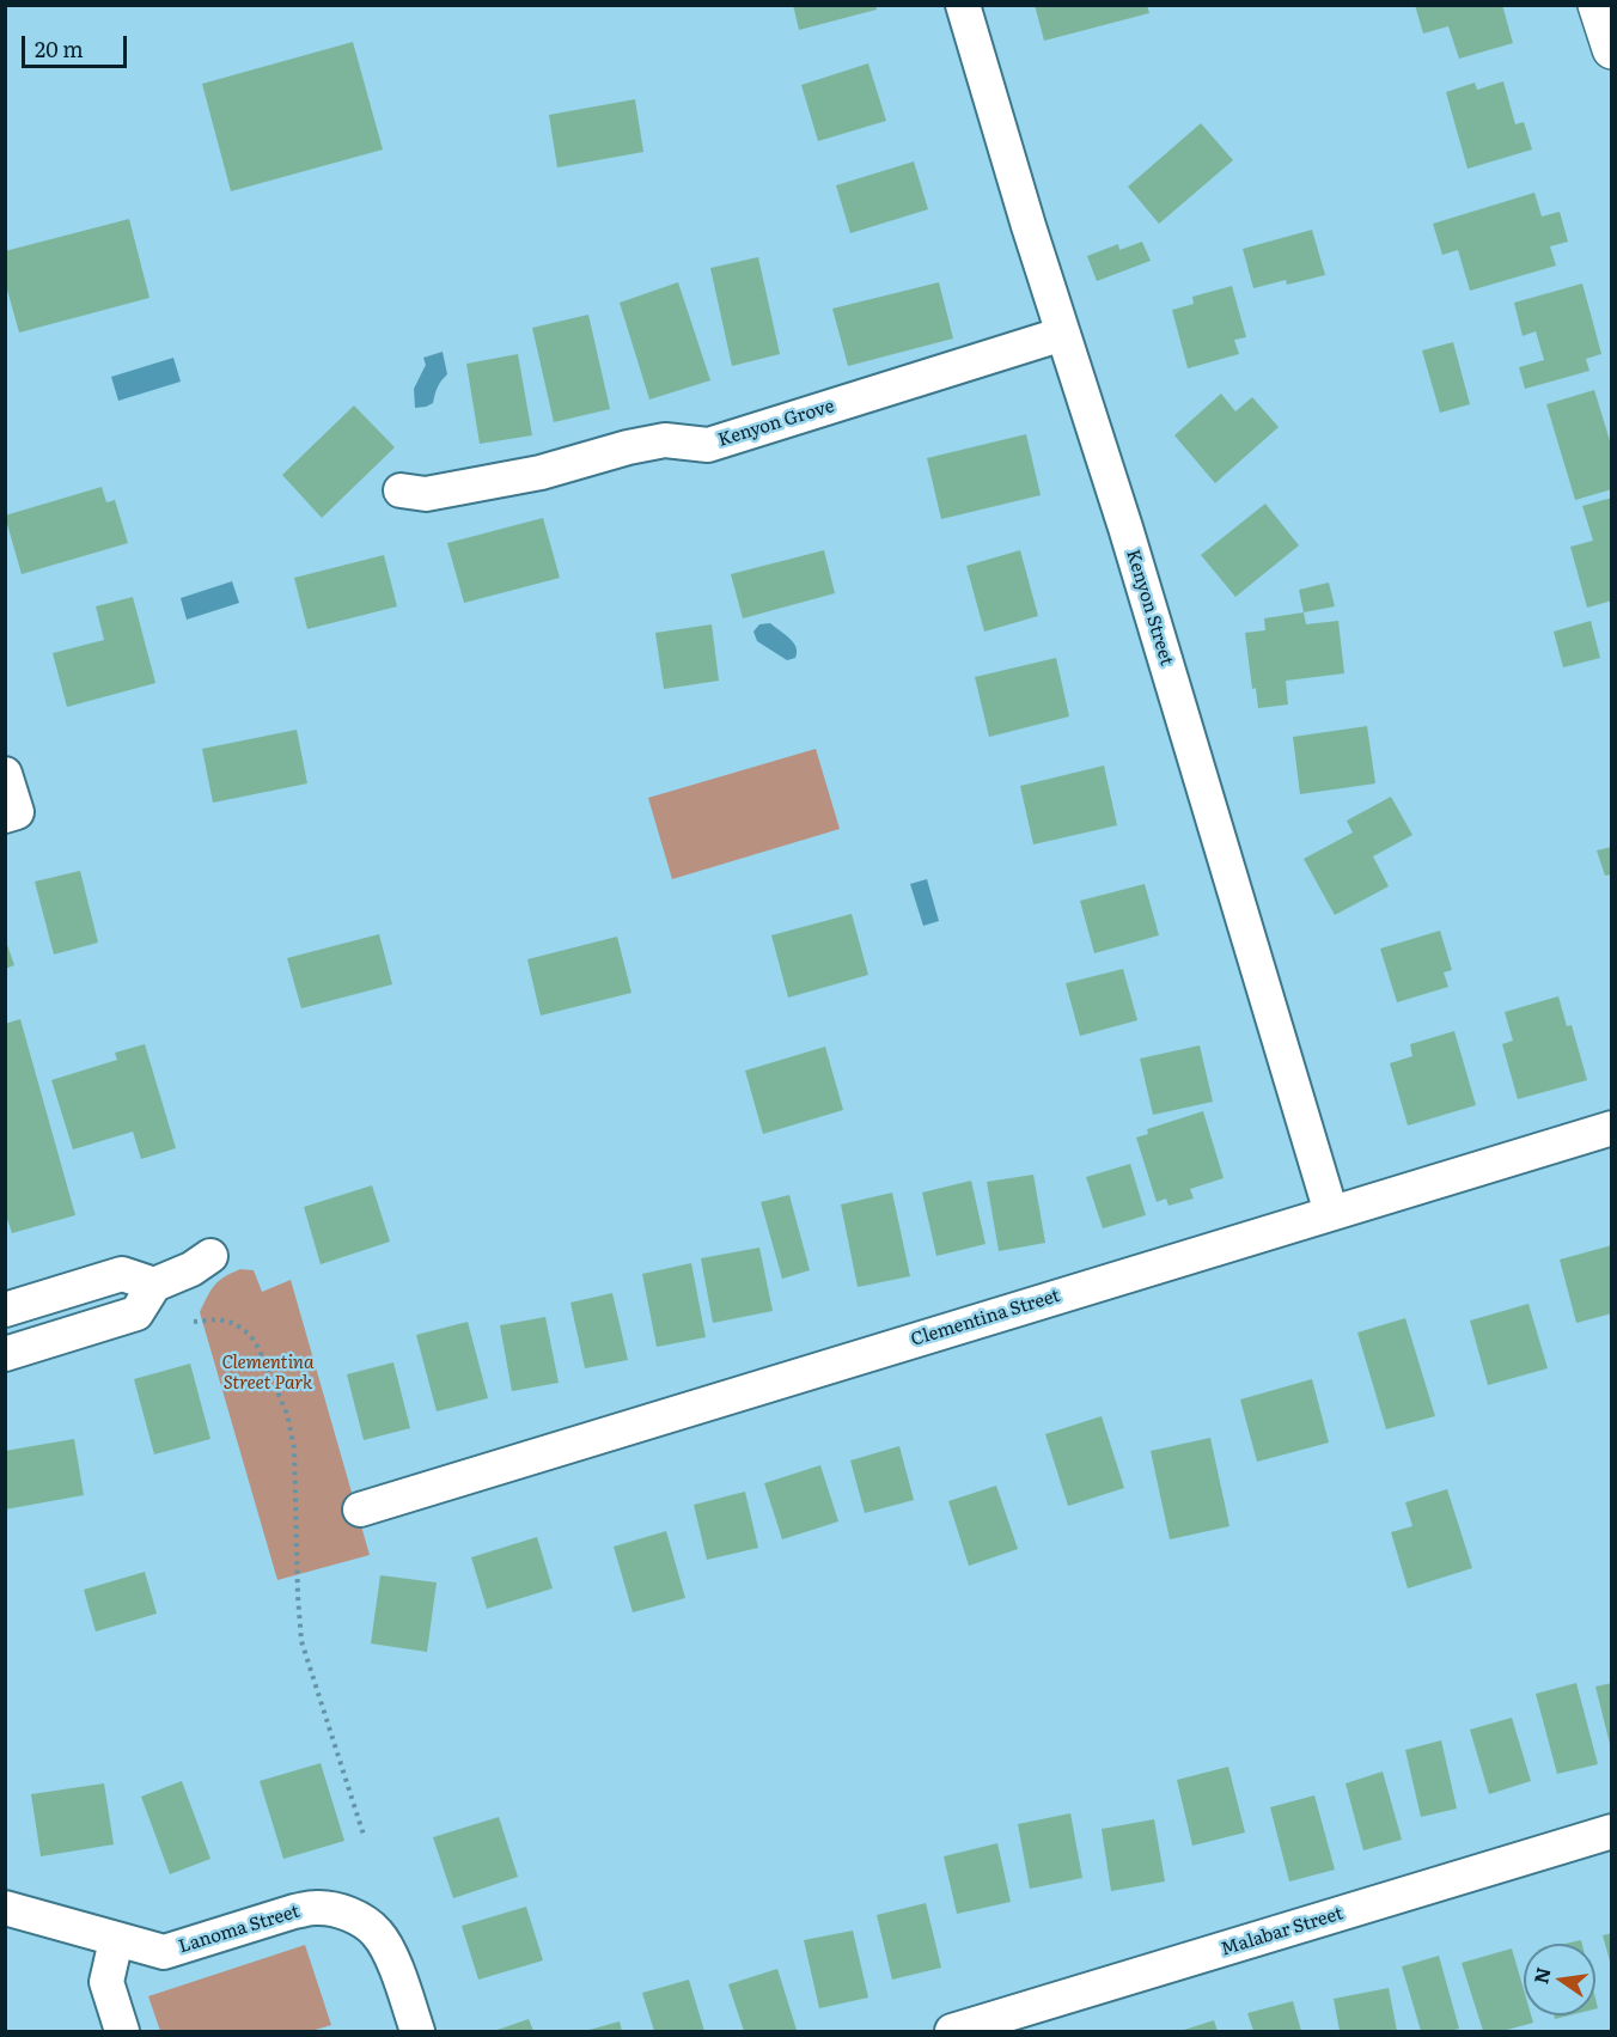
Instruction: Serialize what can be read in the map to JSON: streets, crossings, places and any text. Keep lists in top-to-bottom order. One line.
{"streets":{"street":["Kenyon Grove","Kenyon Street","Clementina Street","Lanoma Street","Malabar Street"]},"crossings":[["Kenyon Grove","Kenyon Street"],["Kenyon Street","Clementina Street"]],"parks":["Clementina Street Park"],"scale_bar":"20 m","north":"left"}
